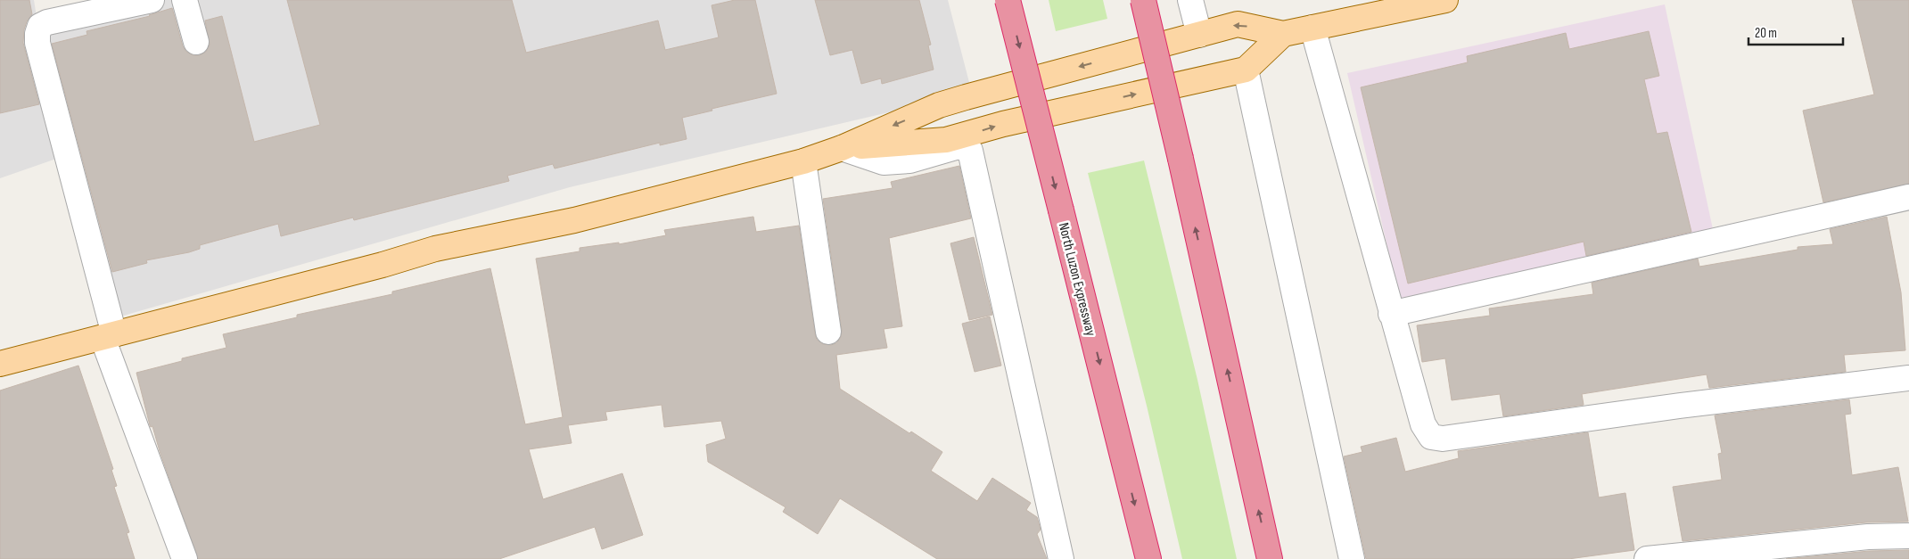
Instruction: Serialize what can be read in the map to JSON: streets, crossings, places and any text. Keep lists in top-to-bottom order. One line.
{"streets":{"highway":["North Luzon Expressway"]},"scale_bar":"20 m"}
